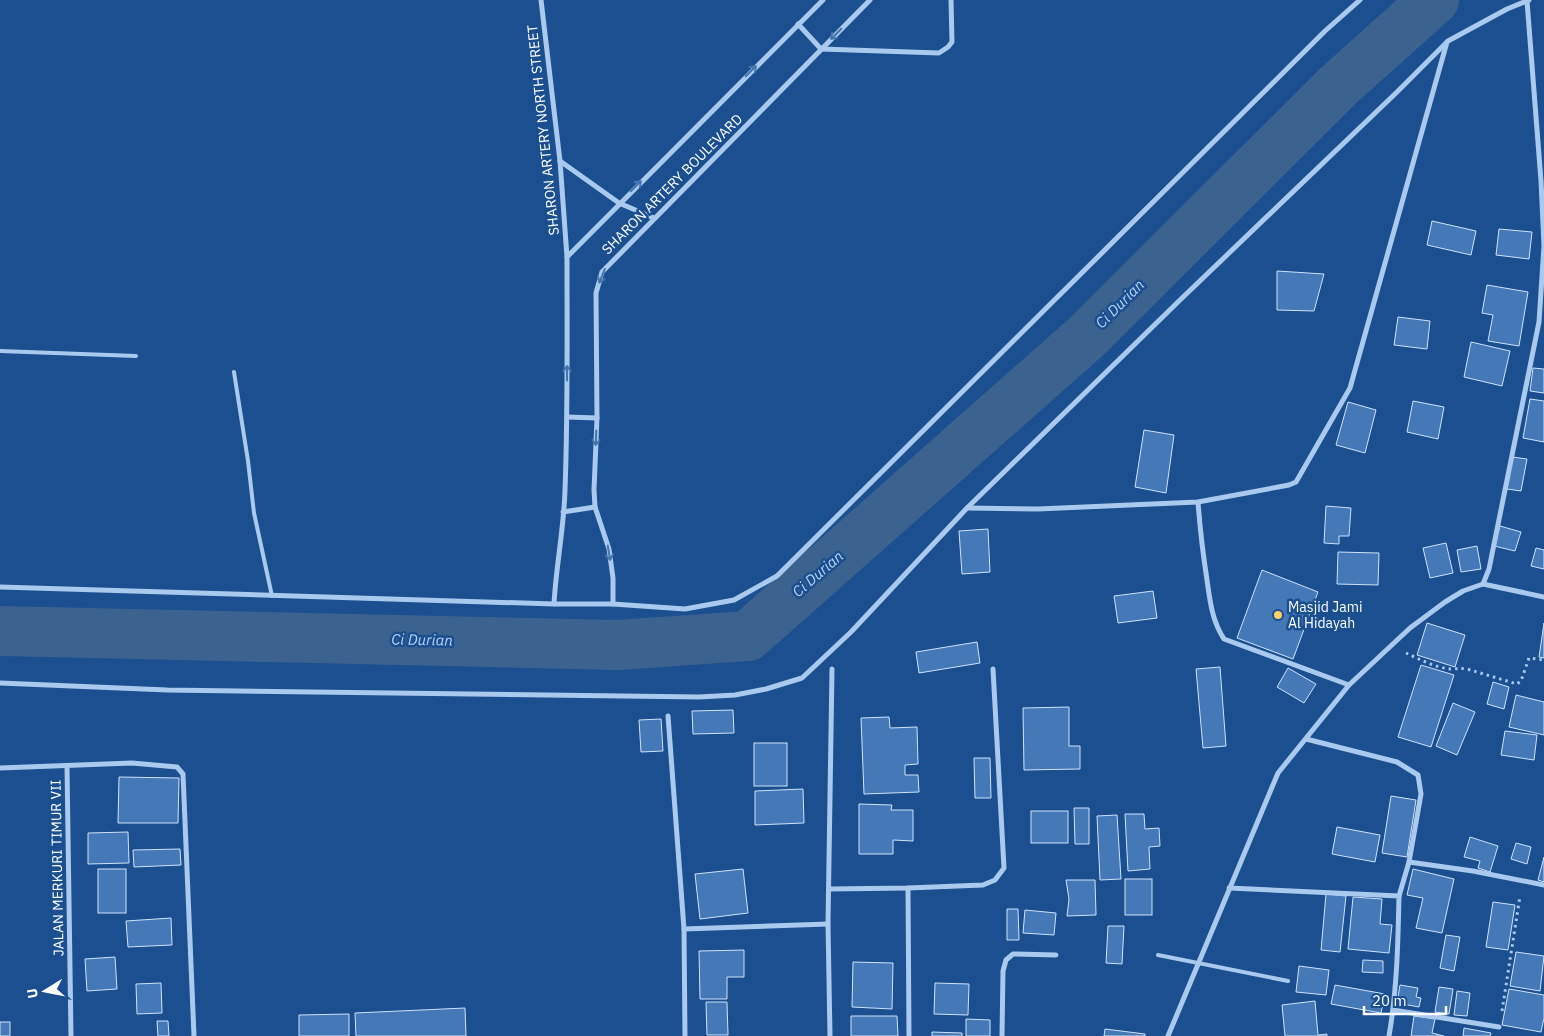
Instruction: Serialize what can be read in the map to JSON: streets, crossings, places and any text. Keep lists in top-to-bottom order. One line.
{"streets":{"street":["SHARON ARTERY NORTH STREET","SHARON ARTERY BOULEVARD","JALAN MERKURI TIMUR VII"]},"crossings":[["SHARON ARTERY NORTH STREET","SHARON ARTERY BOULEVARD"]],"water":["Ci Durian"],"places":["Masjid Jami Al Hidayah"],"scale_bar":"20 m","north":"left"}
